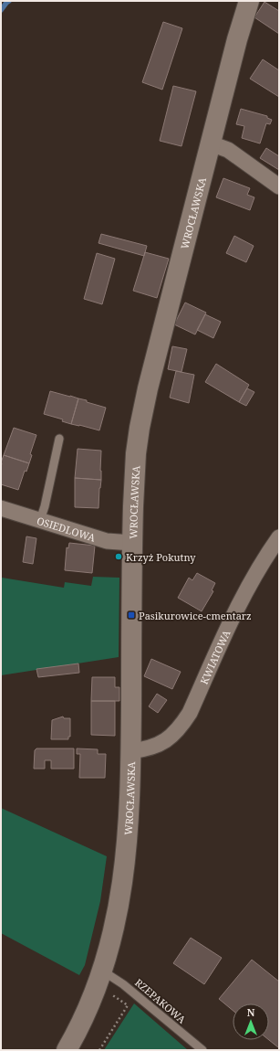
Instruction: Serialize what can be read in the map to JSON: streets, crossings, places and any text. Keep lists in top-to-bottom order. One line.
{"streets":{"street":["WROCŁAWSKA","OSIEDLOWA","KWIATOWA"],"lane":["RZEPAKOWA"]},"crossings":[["WROCŁAWSKA","OSIEDLOWA"],["WROCŁAWSKA","KWIATOWA"],["WROCŁAWSKA","RZEPAKOWA"]],"places":{"other":["Krzyż Pokutny"],"transit":["Pasikurowice-cmentarz"]},"north":"top"}
